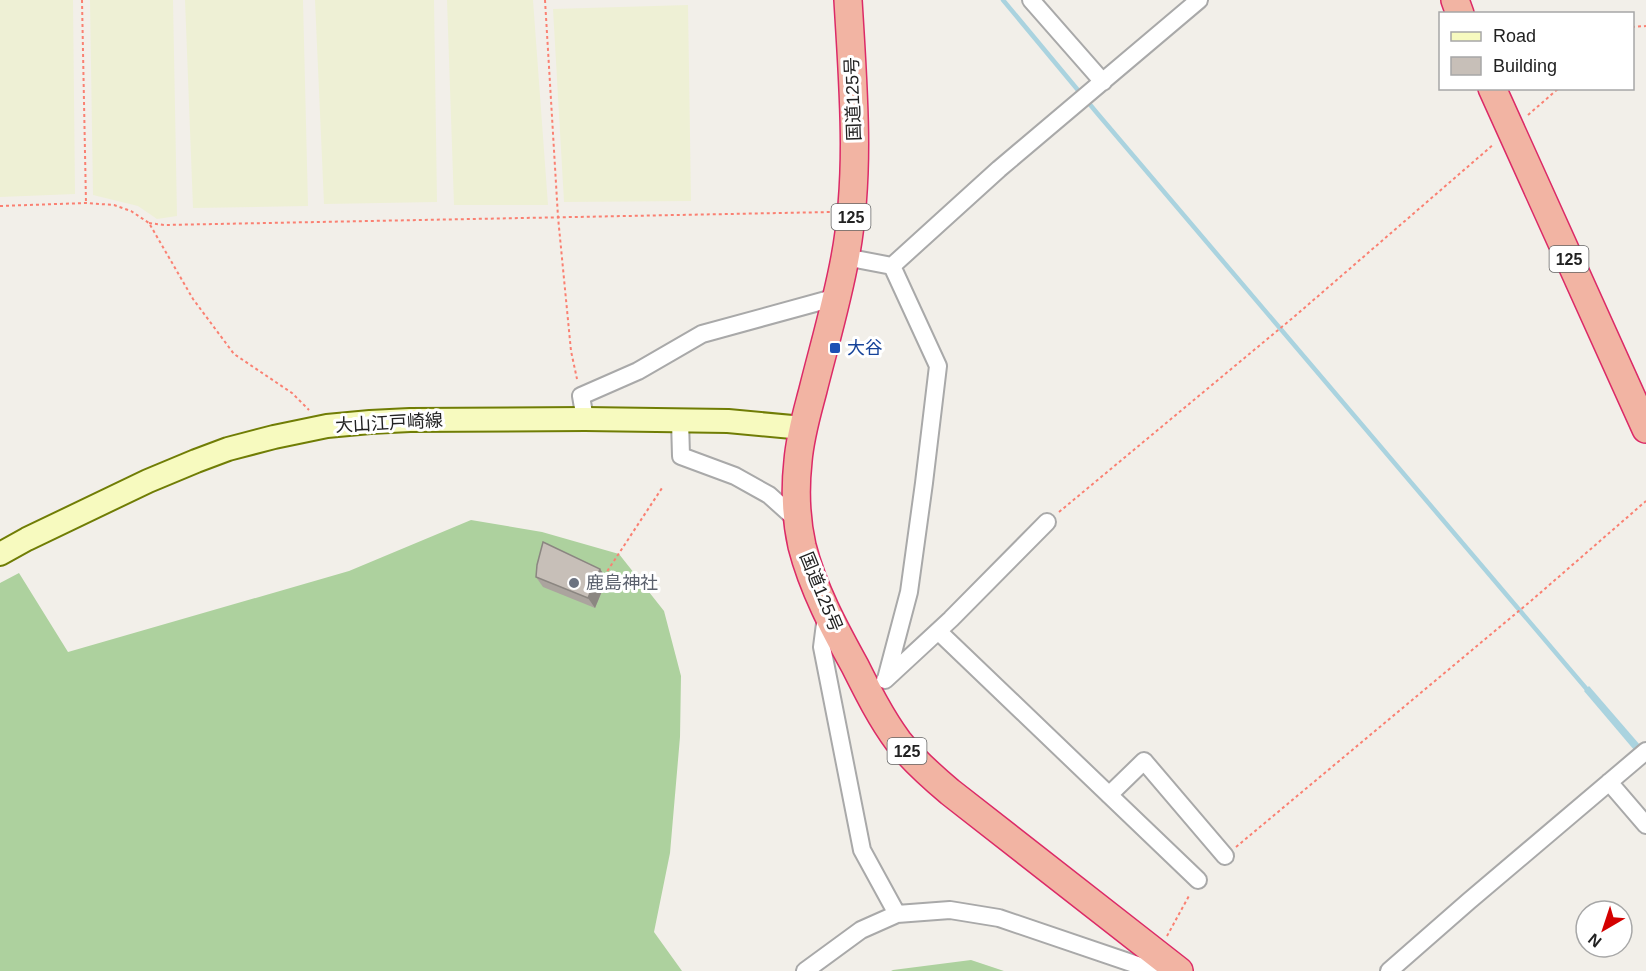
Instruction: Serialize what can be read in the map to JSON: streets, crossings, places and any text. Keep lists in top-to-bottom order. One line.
{"streets":{"highway":["国道125号","125"],"main road":["大山江戸崎線"]},"crossings":[["国道125号","大山江戸崎線"]],"places":{"transit":["大谷"],"other":["鹿島神社"]},"legend":["Road","Building"],"north":"bottom left"}
